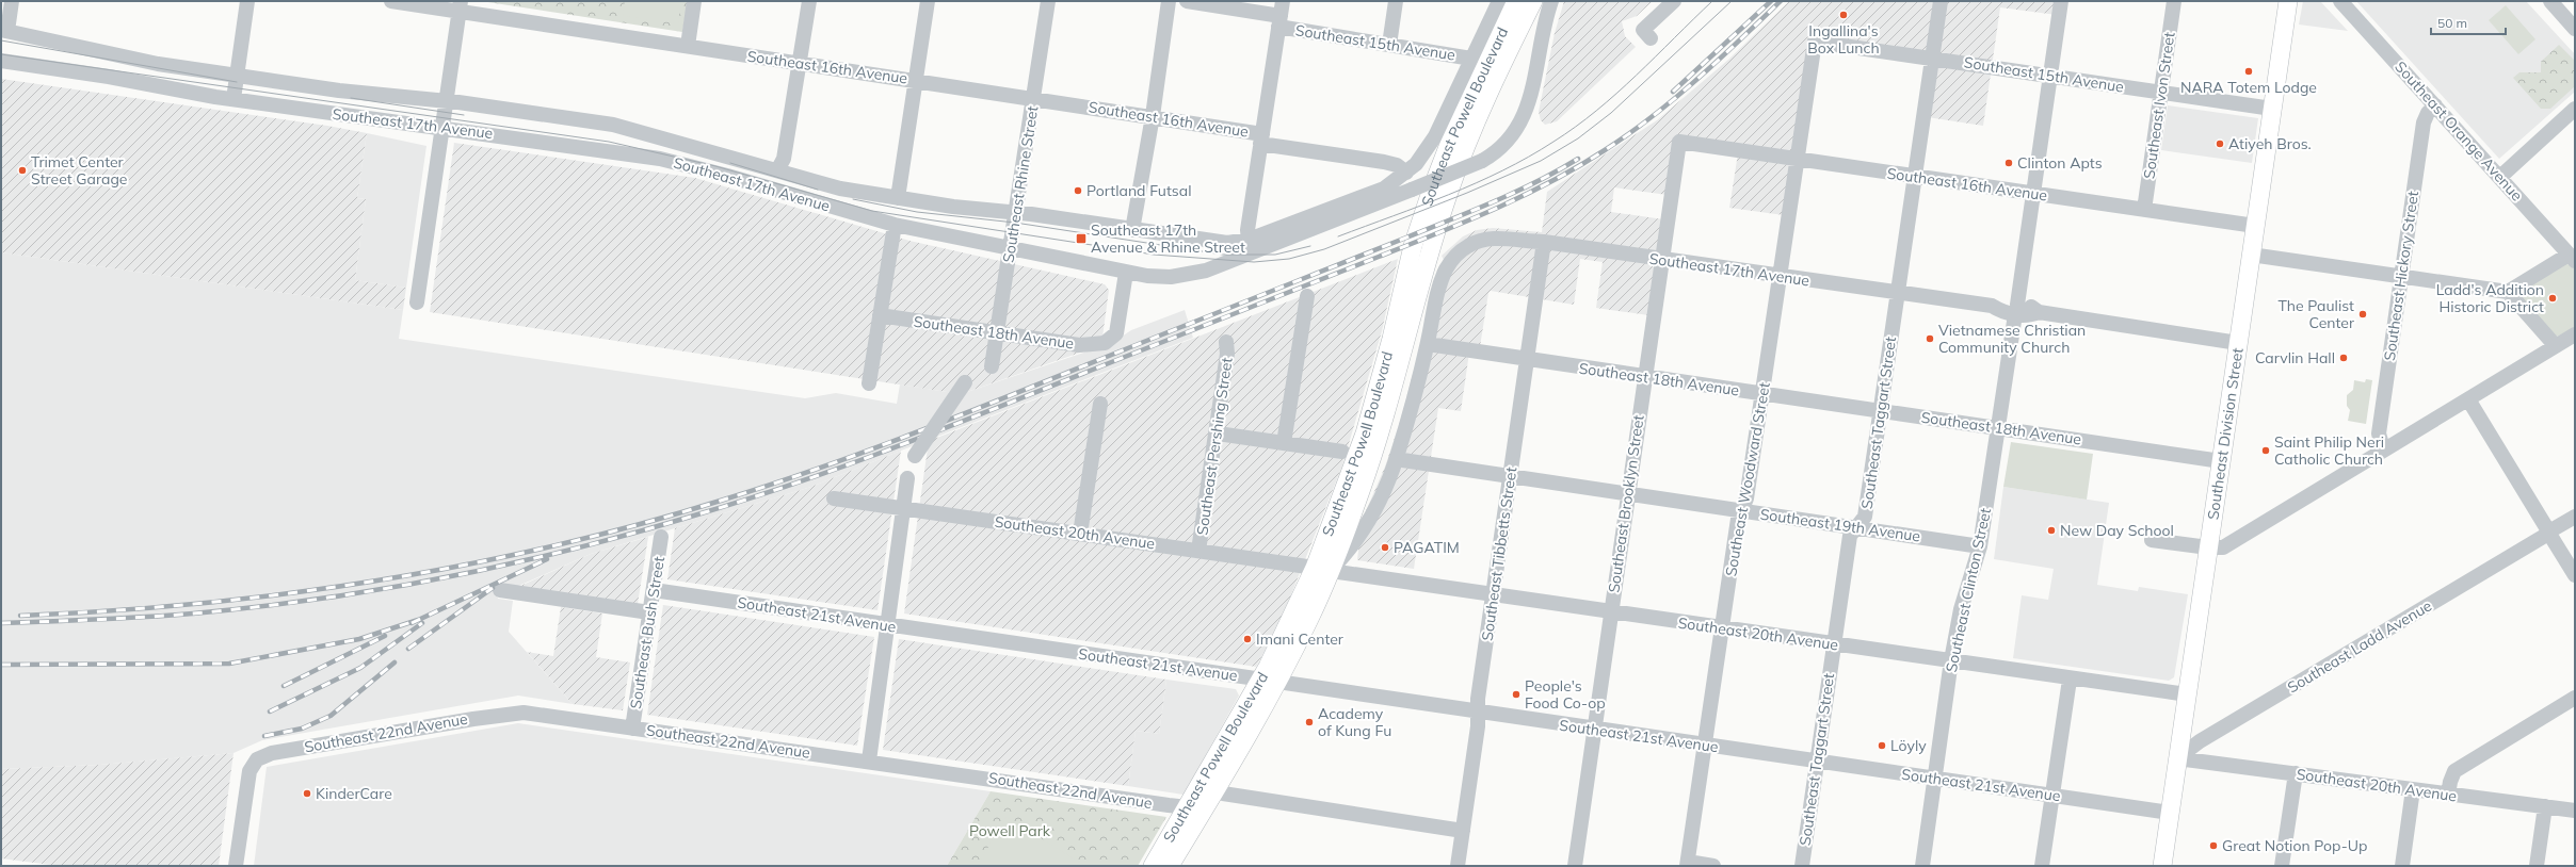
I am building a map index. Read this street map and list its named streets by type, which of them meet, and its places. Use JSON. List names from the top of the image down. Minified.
{"streets":{"main road":["Southeast Powell Boulevard","Southeast Division Street"],"street":["Southeast 15th Avenue","Southeast 16th Avenue","Southeast Ivon Street","Southeast 17th Avenue","Southeast Orange Avenue","Southeast Rhine Street","Southeast Hickory Street","Southeast 18th Avenue","Southeast Taggart Street","Southeast Pershing Street","Southeast Woodward Street","Southeast Brooklyn Street","Southeast 19th Avenue","Southeast 20th Avenue","Southeast Tibbetts Street","Southeast Clinton Street","Southeast 21st Avenue","Southeast Bush Street","Southeast Ladd Avenue","Southeast 22nd Avenue"]},"crossings":[["Southeast 15th Avenue","Southeast Ivon Street"],["Southeast 15th Avenue","Southeast 17th Avenue"],["Southeast 15th Avenue","Southeast Taggart Street"],["Southeast 15th Avenue","Southeast Division Street"],["Southeast 15th Avenue","Southeast Woodward Street"],["Southeast 15th Avenue","Southeast Clinton Street"],["Southeast 16th Avenue","Southeast Ivon Street"],["Southeast 16th Avenue","Southeast 17th Avenue"],["Southeast 16th Avenue","Southeast Rhine Street"],["Southeast 16th Avenue","Southeast Taggart Street"],["Southeast 16th Avenue","Southeast Division Street"],["Southeast 16th Avenue","Southeast Woodward Street"],["Southeast 16th Avenue","Southeast Brooklyn Street"],["Southeast 16th Avenue","Southeast Clinton Street"],["Southeast Powell Boulevard","Southeast 20th Avenue"],["Southeast Powell Boulevard","Southeast 21st Avenue"],["Southeast Powell Boulevard","Southeast 22nd Avenue"],["Southeast 17th Avenue","Southeast Rhine Street"],["Southeast 17th Avenue","Southeast 18th Avenue"],["Southeast 17th Avenue","Southeast Taggart Street"],["Southeast 17th Avenue","Southeast Division Street"],["Southeast 17th Avenue","Southeast Woodward Street"],["Southeast 17th Avenue","Southeast Brooklyn Street"],["Southeast 17th Avenue","Southeast Tibbetts Street"],["Southeast 17th Avenue","Southeast Clinton Street"],["Southeast Orange Avenue","Southeast Hickory Street"],["Southeast Rhine Street","Southeast 18th Avenue"],["Southeast 18th Avenue","Southeast Taggart Street"],["Southeast 18th Avenue","Southeast Division Street"],["Southeast 18th Avenue","Southeast Woodward Street"],["Southeast 18th Avenue","Southeast Brooklyn Street"],["Southeast 18th Avenue","Southeast Tibbetts Street"],["Southeast 18th Avenue","Southeast Clinton Street"],["Southeast Taggart Street","Southeast 19th Avenue"],["Southeast Taggart Street","Southeast 20th Avenue"],["Southeast Taggart Street","Southeast 21st Avenue"],["Southeast Division Street","Southeast 20th Avenue"],["Southeast Division Street","Southeast 21st Avenue"],["Southeast Division Street","Southeast Ladd Avenue"],["Southeast Pershing Street","Southeast 20th Avenue"],["Southeast Woodward Street","Southeast 19th Avenue"],["Southeast Woodward Street","Southeast 20th Avenue"],["Southeast Woodward Street","Southeast 21st Avenue"],["Southeast Brooklyn Street","Southeast 19th Avenue"],["Southeast Brooklyn Street","Southeast 20th Avenue"],["Southeast Brooklyn Street","Southeast 21st Avenue"],["Southeast 19th Avenue","Southeast Tibbetts Street"],["Southeast 19th Avenue","Southeast Clinton Street"],["Southeast 20th Avenue","Southeast Tibbetts Street"],["Southeast 20th Avenue","Southeast Clinton Street"],["Southeast 20th Avenue","Southeast Ladd Avenue"],["Southeast Tibbetts Street","Southeast 21st Avenue"],["Southeast Clinton Street","Southeast 21st Avenue"],["Southeast 21st Avenue","Southeast Bush Street"],["Southeast Bush Street","Southeast 22nd Avenue"]],"parks":["Powell Park"],"places":{"other":["Ingallina's Box Lunch","NARA Totem Lodge","Atiyeh Bros.","Clinton Apts","Trimet Center Street Garage","Portland Futsal","Ladd's Addition Historic District","The Paulist Center","Vietnamese Christian Community Church","Carvlin Hall","Saint Philip Neri Catholic Church","New Day School","PAGATIM","Imani Center","People's Food Co-op","Academy of Kung Fu","Löyly","KinderCare","Great Notion Pop-Up"],"transit":["Southeast 17th Avenue & Rhine Street"]},"scale_bar":"50 m"}
